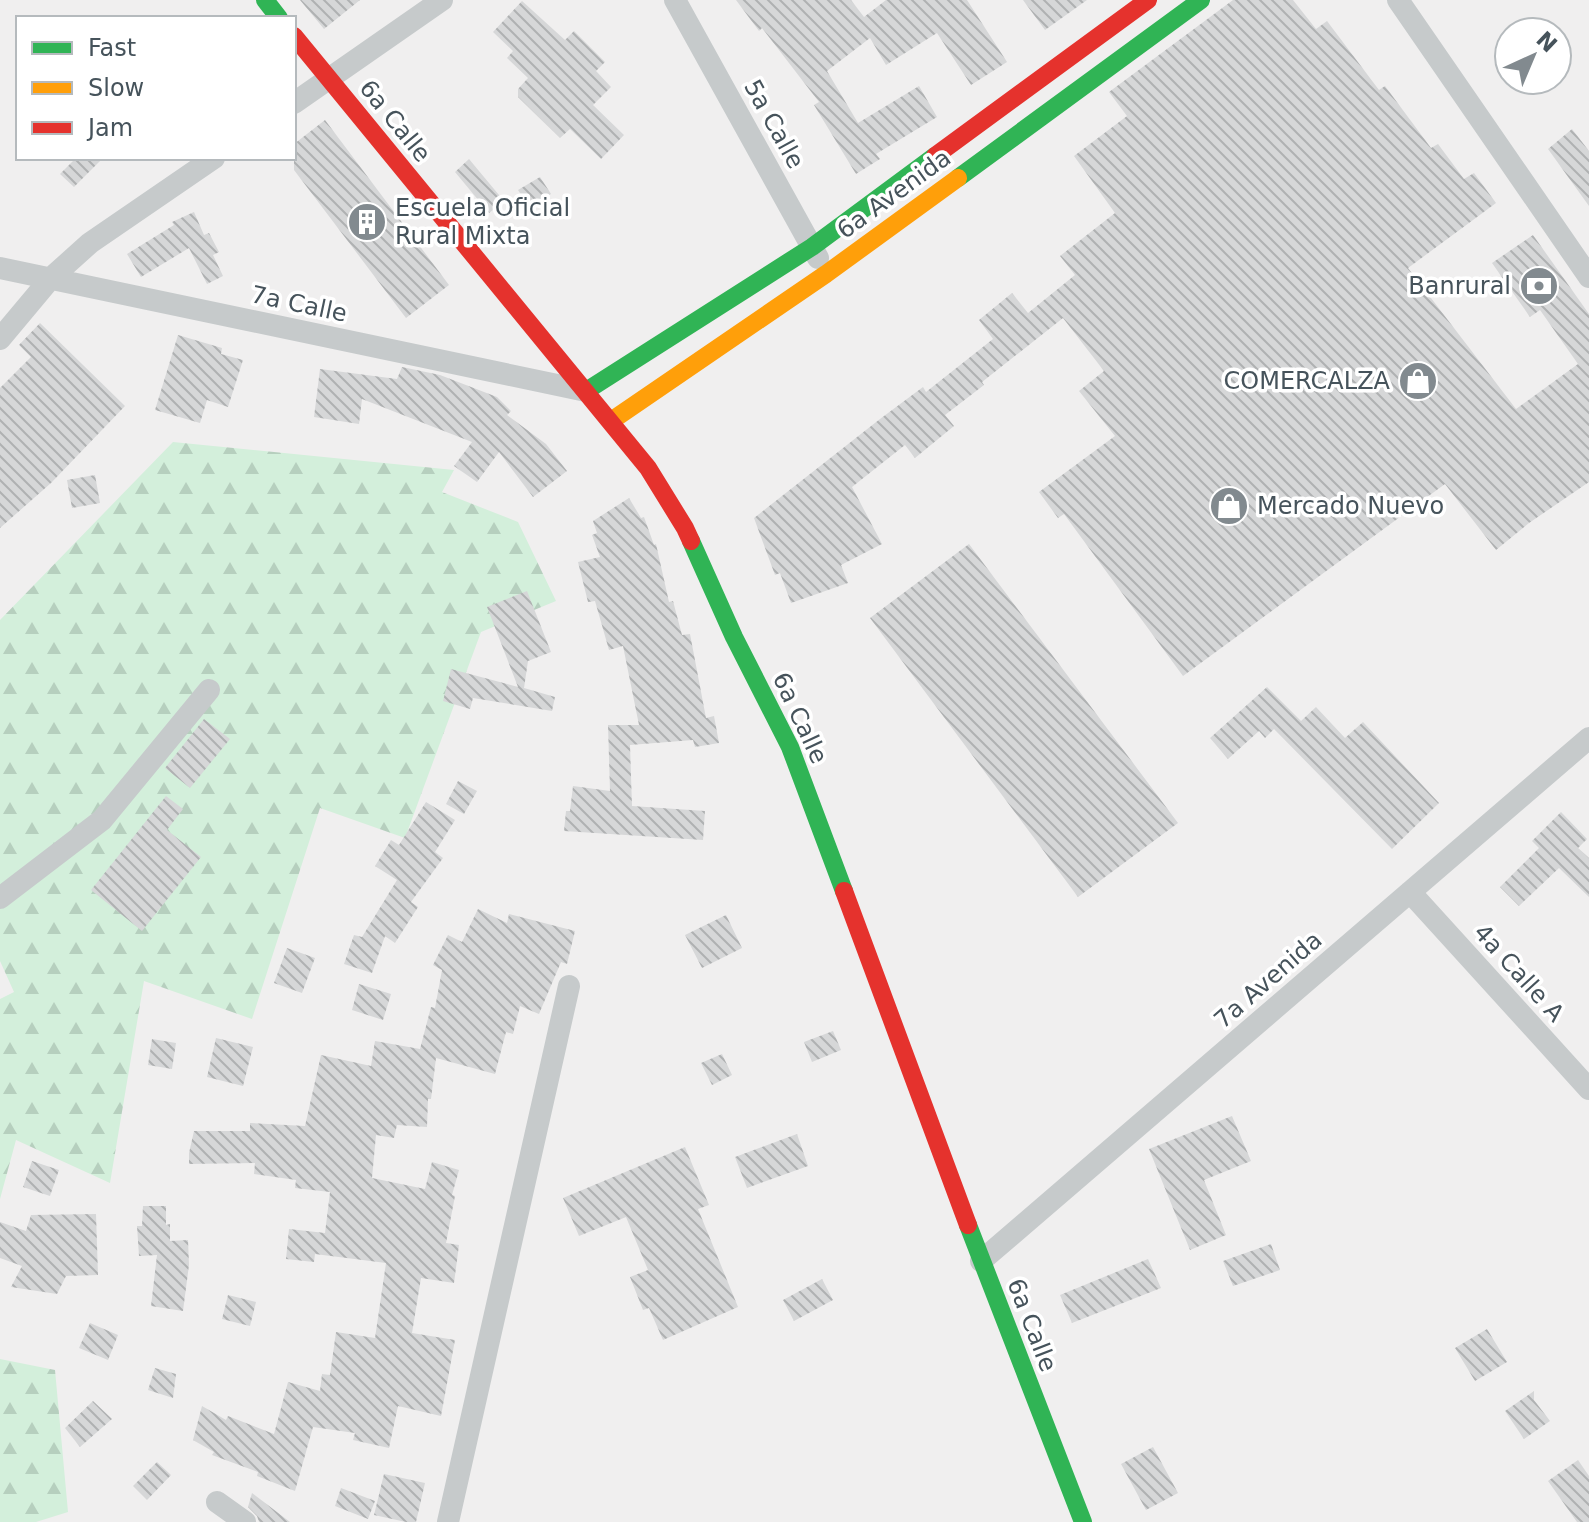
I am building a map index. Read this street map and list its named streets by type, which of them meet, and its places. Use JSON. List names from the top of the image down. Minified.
{"streets":{"main road":["6a Calle","6a Avenida"],"street":["5a Calle","7a Calle","4a Calle A","7a Avenida"]},"crossings":[["6a Calle","6a Avenida"],["6a Calle","7a Calle"],["6a Calle","7a Avenida"],["5a Calle","6a Avenida"],["6a Avenida","7a Calle"],["4a Calle A","7a Avenida"]],"places":{"building":["Escuela Oficial Rural Mixta"],"bank":["Banrural"],"shop":["COMERCALZA","Mercado Nuevo"]},"legend":["Fast","Slow","Jam"],"north":"top right"}
